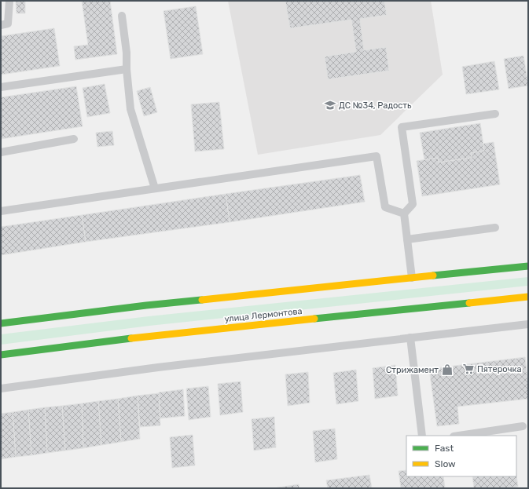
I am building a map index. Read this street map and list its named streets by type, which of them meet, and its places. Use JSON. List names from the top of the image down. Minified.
{"streets":{"main road":["улица Лермонтова"]},"places":{"school or university":["ДС №34, Радость"],"supermarket":["Пятерочка"],"shop":["Стрижамент"]},"legend":["Fast","Slow"]}
